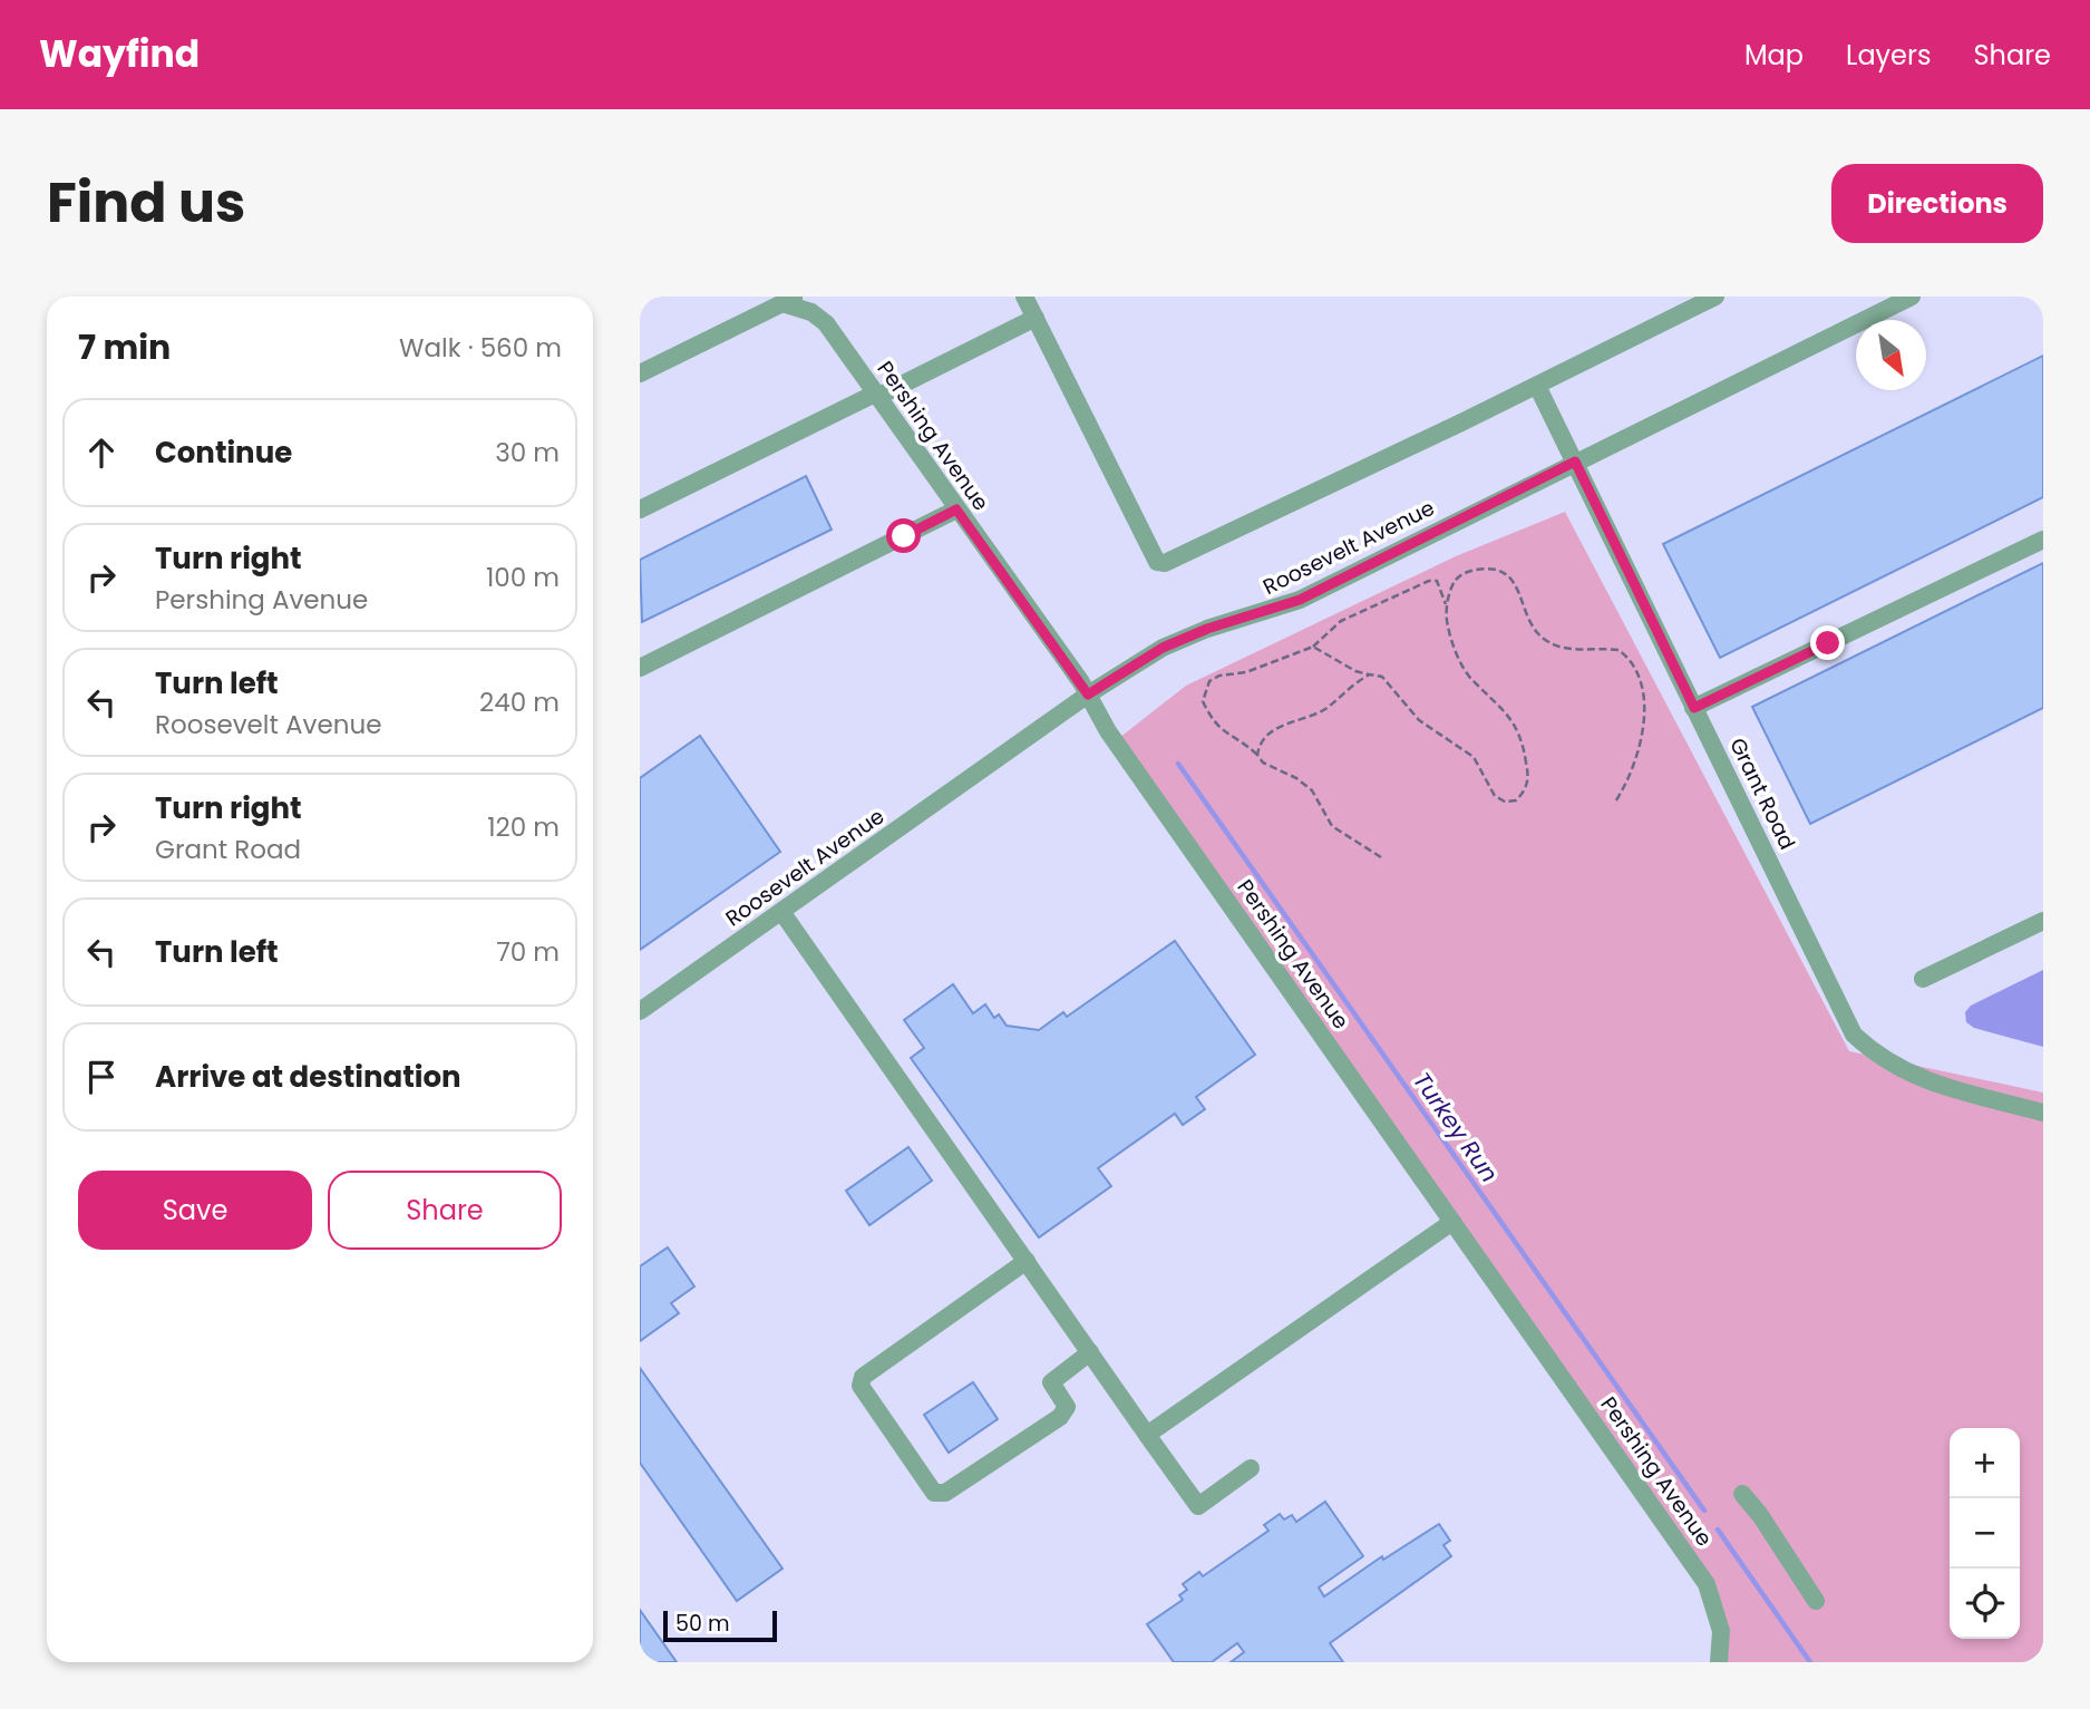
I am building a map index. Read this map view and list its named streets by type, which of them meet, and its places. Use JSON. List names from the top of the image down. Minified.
{"streets":{"street":["Pershing Avenue","Roosevelt Avenue","Grant Road"]},"crossings":[["Pershing Avenue","Roosevelt Avenue"],["Roosevelt Avenue","Grant Road"]],"water":["Turkey Run"],"scale_bar":"50 m","north":"bottom right","page":{"header":"Wayfind","nav":["Map","Layers","Share"],"title":"Find us","buttons":["Directions",["Save","Share"]],"heading":["7 min","Walk · 560 m"],"list":[["Continue","30 m"],["Turn right","Pershing Avenue","100 m"],["Turn left","Roosevelt Avenue","240 m"],["Turn right","Grant Road","120 m"],["Turn left","70 m"],"Arrive at destination"],"map_buttons":["+","−"],"scale":"50 m"}}
